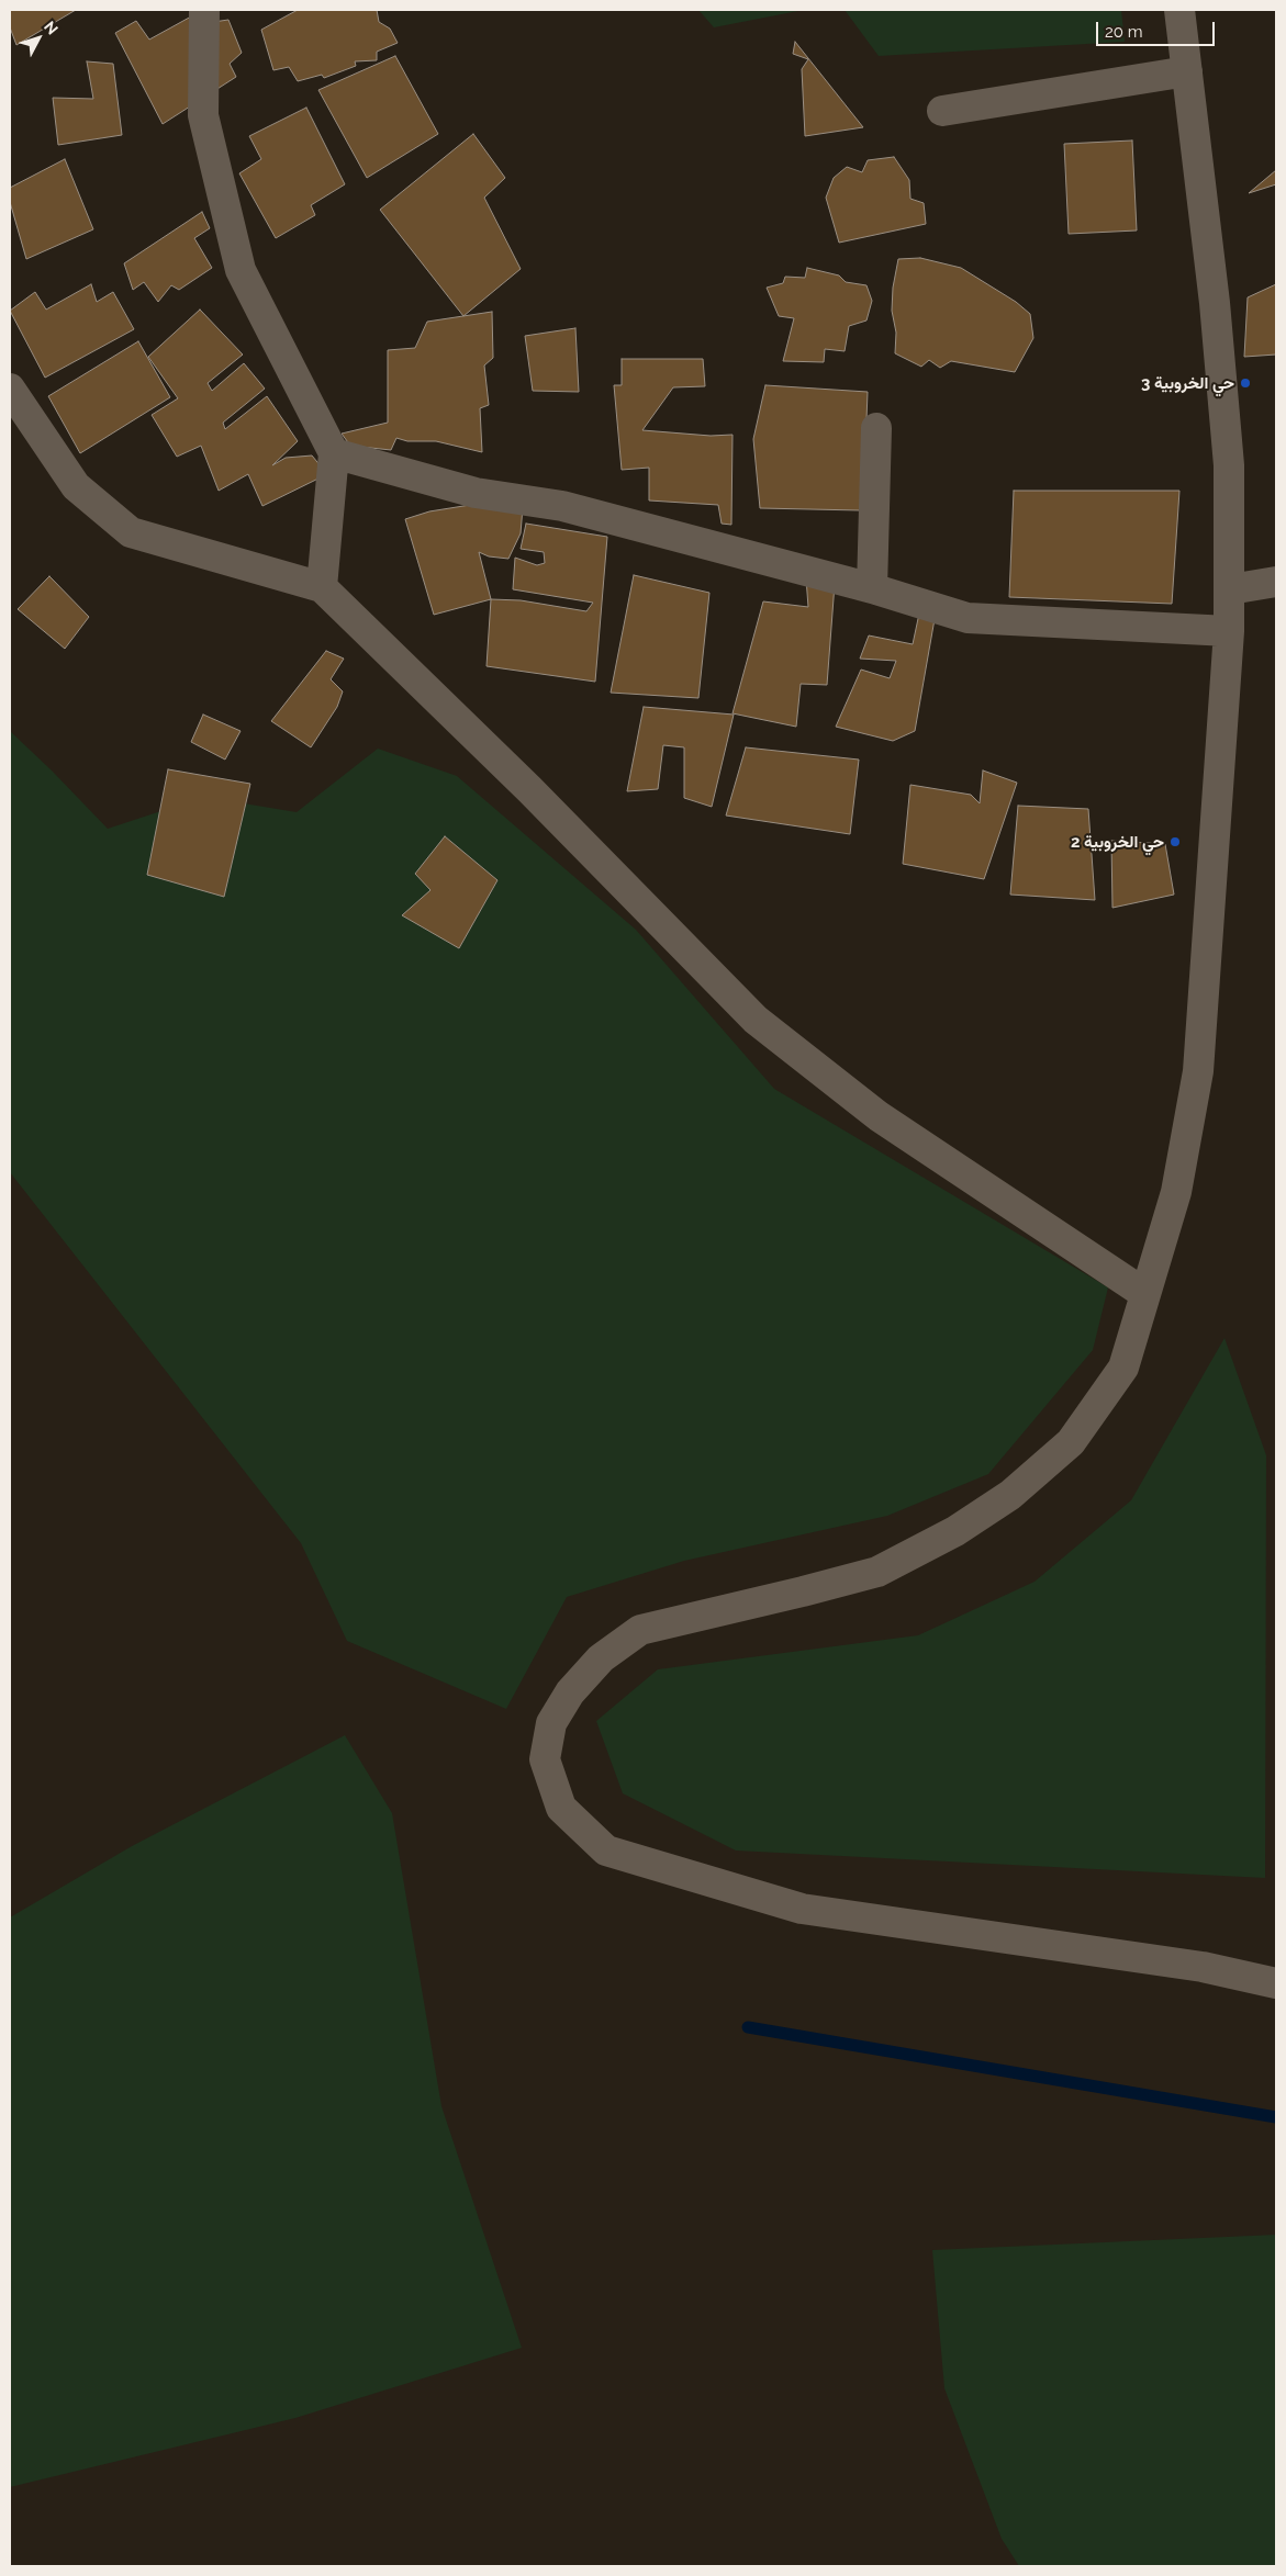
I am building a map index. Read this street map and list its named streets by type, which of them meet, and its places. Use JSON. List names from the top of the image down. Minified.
{"places":["حي الخروبية 3","حي الخروبية 2"],"scale_bar":"20 m","north":"top right"}
